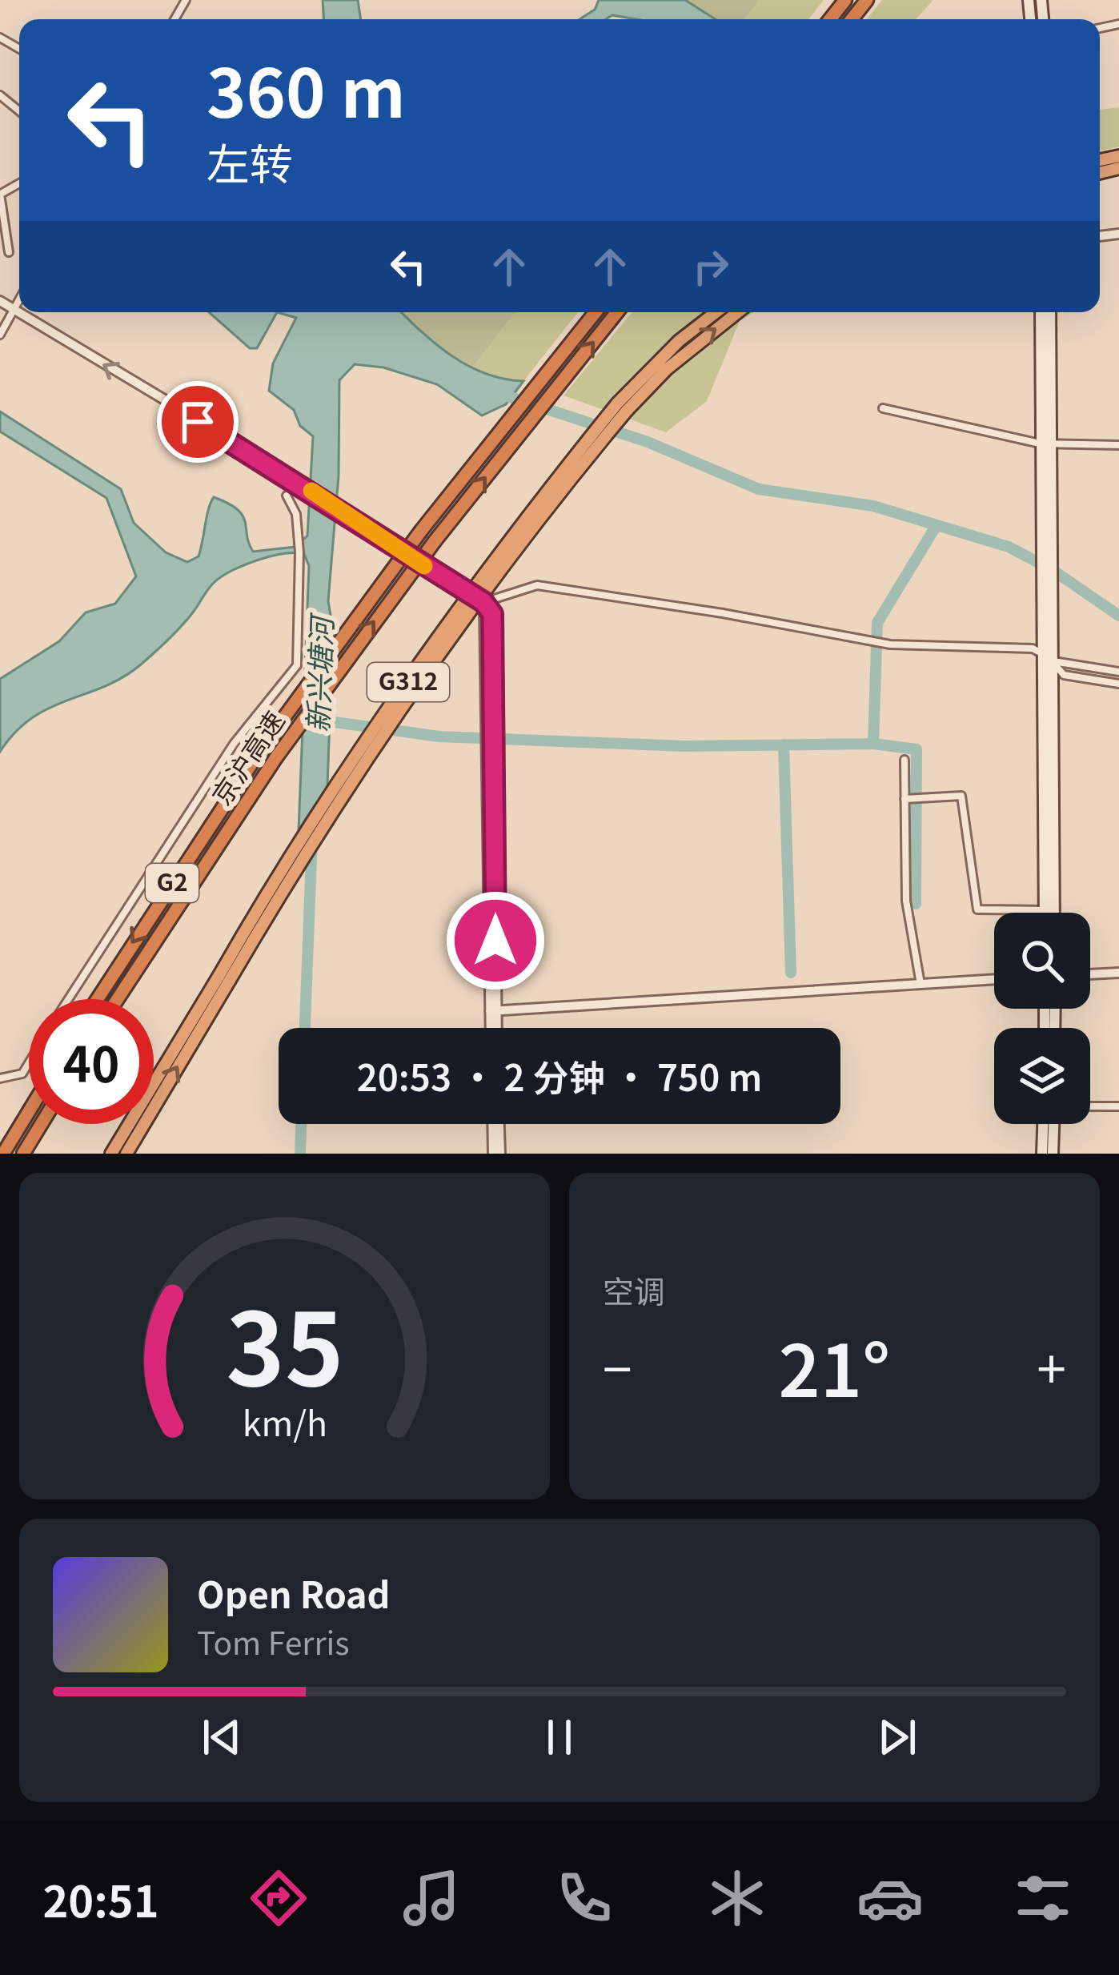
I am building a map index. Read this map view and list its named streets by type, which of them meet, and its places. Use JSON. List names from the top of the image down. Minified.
{"streets":{"highway":["G312","京沪高速","G2"]},"water":["新兴塘河"],"page":{"turn":["360 m","左转"],"limit":"40","trip":"20:53 · 2 分钟 · 750 m","tile":"空调","heat":["−","21°","+"],"song":["Open Road","Tom Ferris"],"tabs":"20:51","gauge":["35","km/h"]}}
